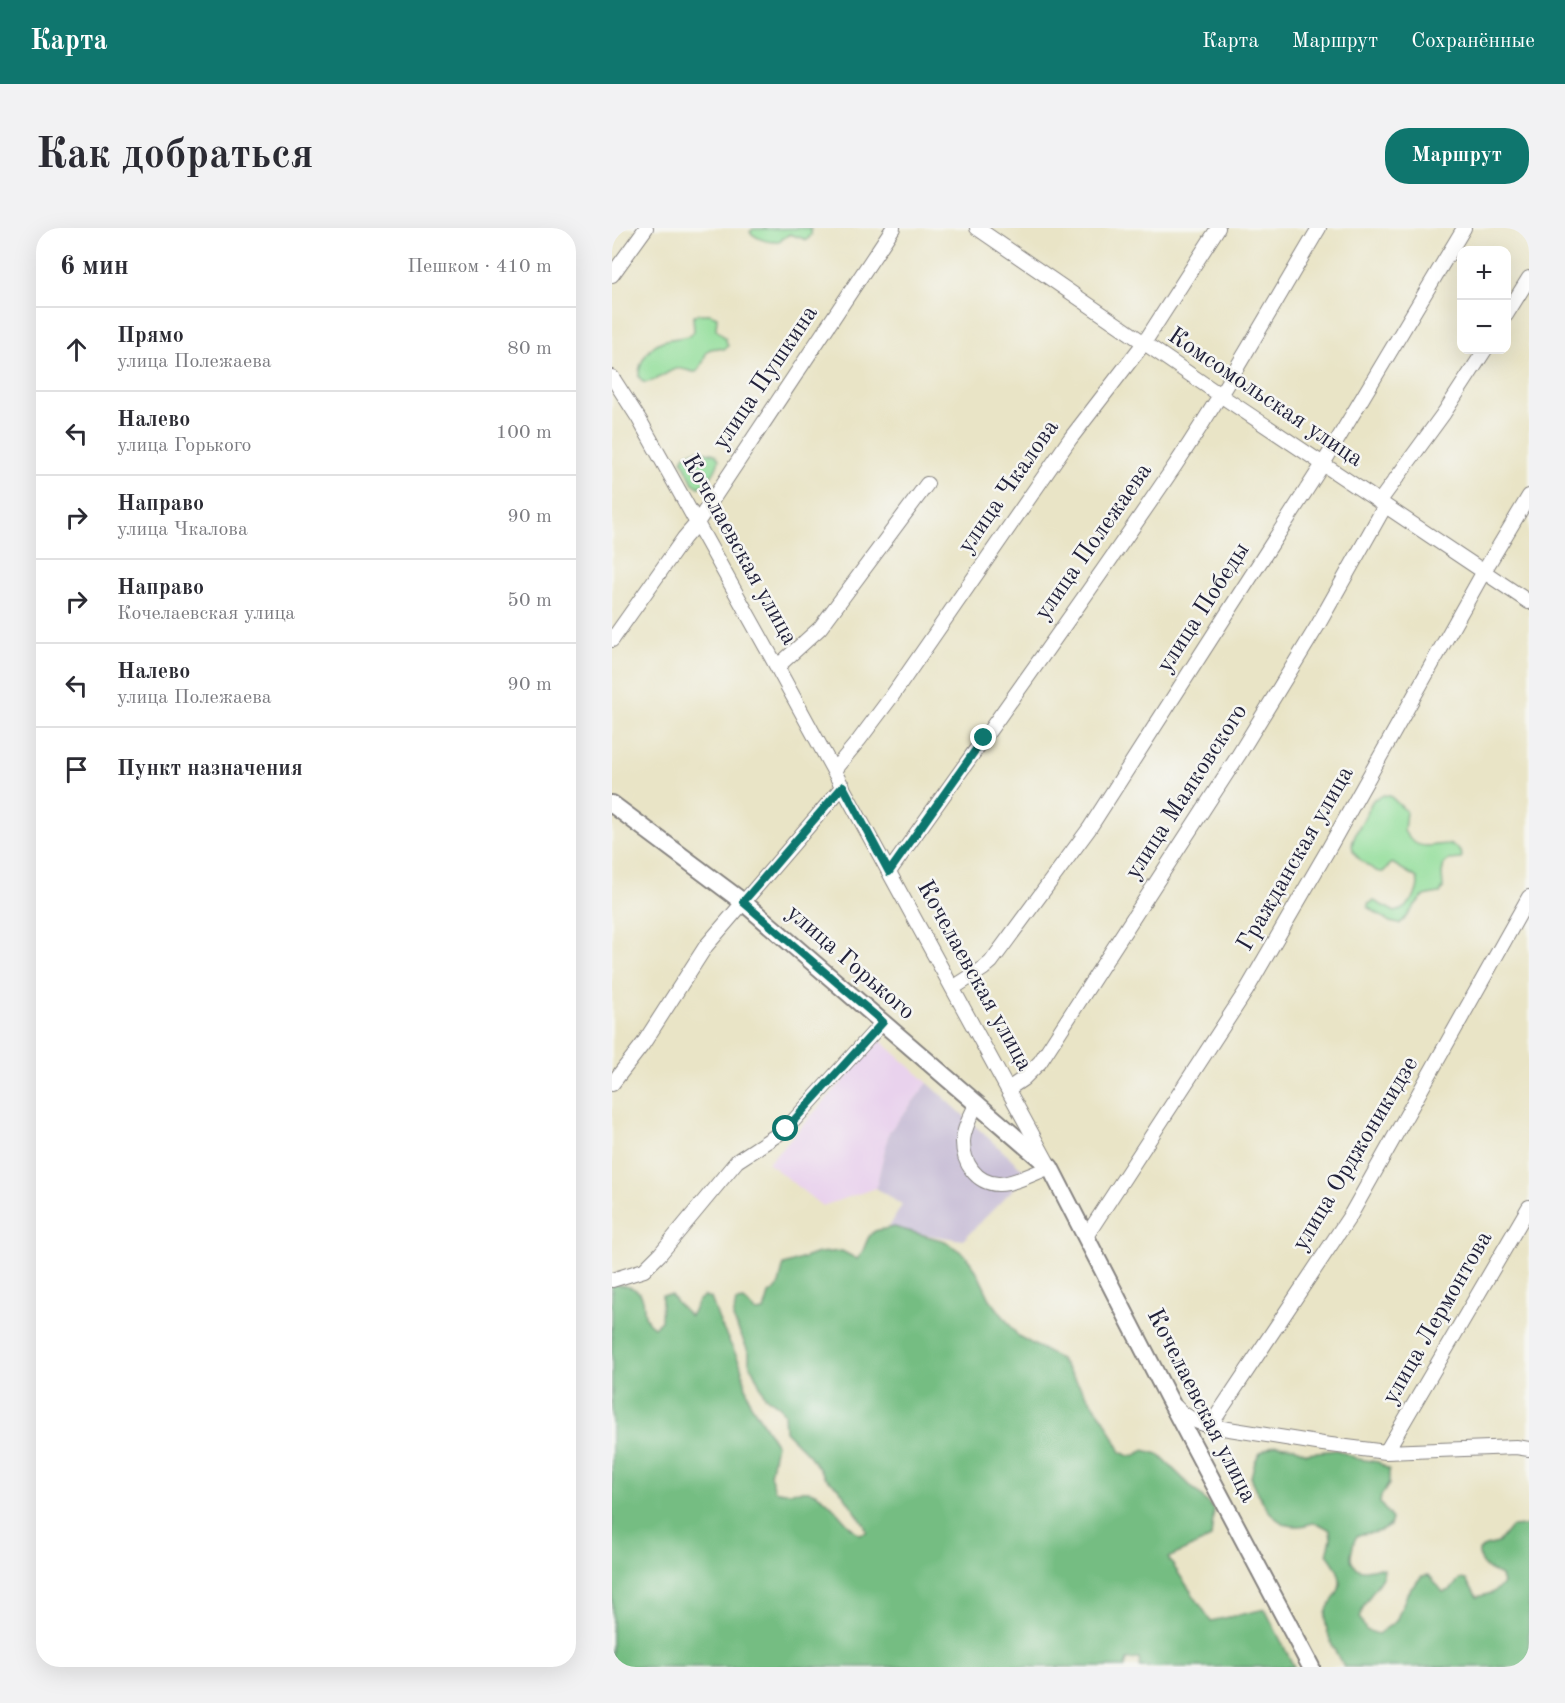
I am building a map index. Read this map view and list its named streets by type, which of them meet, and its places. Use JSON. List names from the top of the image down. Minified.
{"streets":{"main road":["Кочелаевская улица","улица Горького"],"street":["улица Пушкина","Комсомольская улица","улица Чкалова","улица Полежаева","улица Победы","улица Маяковского","Гражданская улица","улица Орджоникидзе","улица Лермонтова"]},"crossings":[["улица Пушкина","Кочелаевская улица"],["Комсомольская улица","улица Чкалова"],["Комсомольская улица","улица Полежаева"],["Комсомольская улица","улица Победы"],["Комсомольская улица","улица Маяковского"],["Комсомольская улица","Гражданская улица"],["улица Чкалова","Кочелаевская улица"],["улица Полежаева","Кочелаевская улица"],["Кочелаевская улица","улица Победы"],["Кочелаевская улица","улица Маяковского"],["Кочелаевская улица","Гражданская улица"],["Кочелаевская улица","улица Горького"]],"page":{"header":"Карта","nav":["Карта","Маршрут","Сохранённые"],"buttons":"Маршрут","title":"Как добраться","heading":["6 мин","Пешком · 410 m"],"map_buttons":["+","−"],"list":[["Прямо","улица Полежаева","80 m"],["Налево","улица Горького","100 m"],["Направо","улица Чкалова","90 m"],["Направо","Кочелаевская улица","50 m"],["Налево","улица Полежаева","90 m"],"Пункт назначения"]}}
